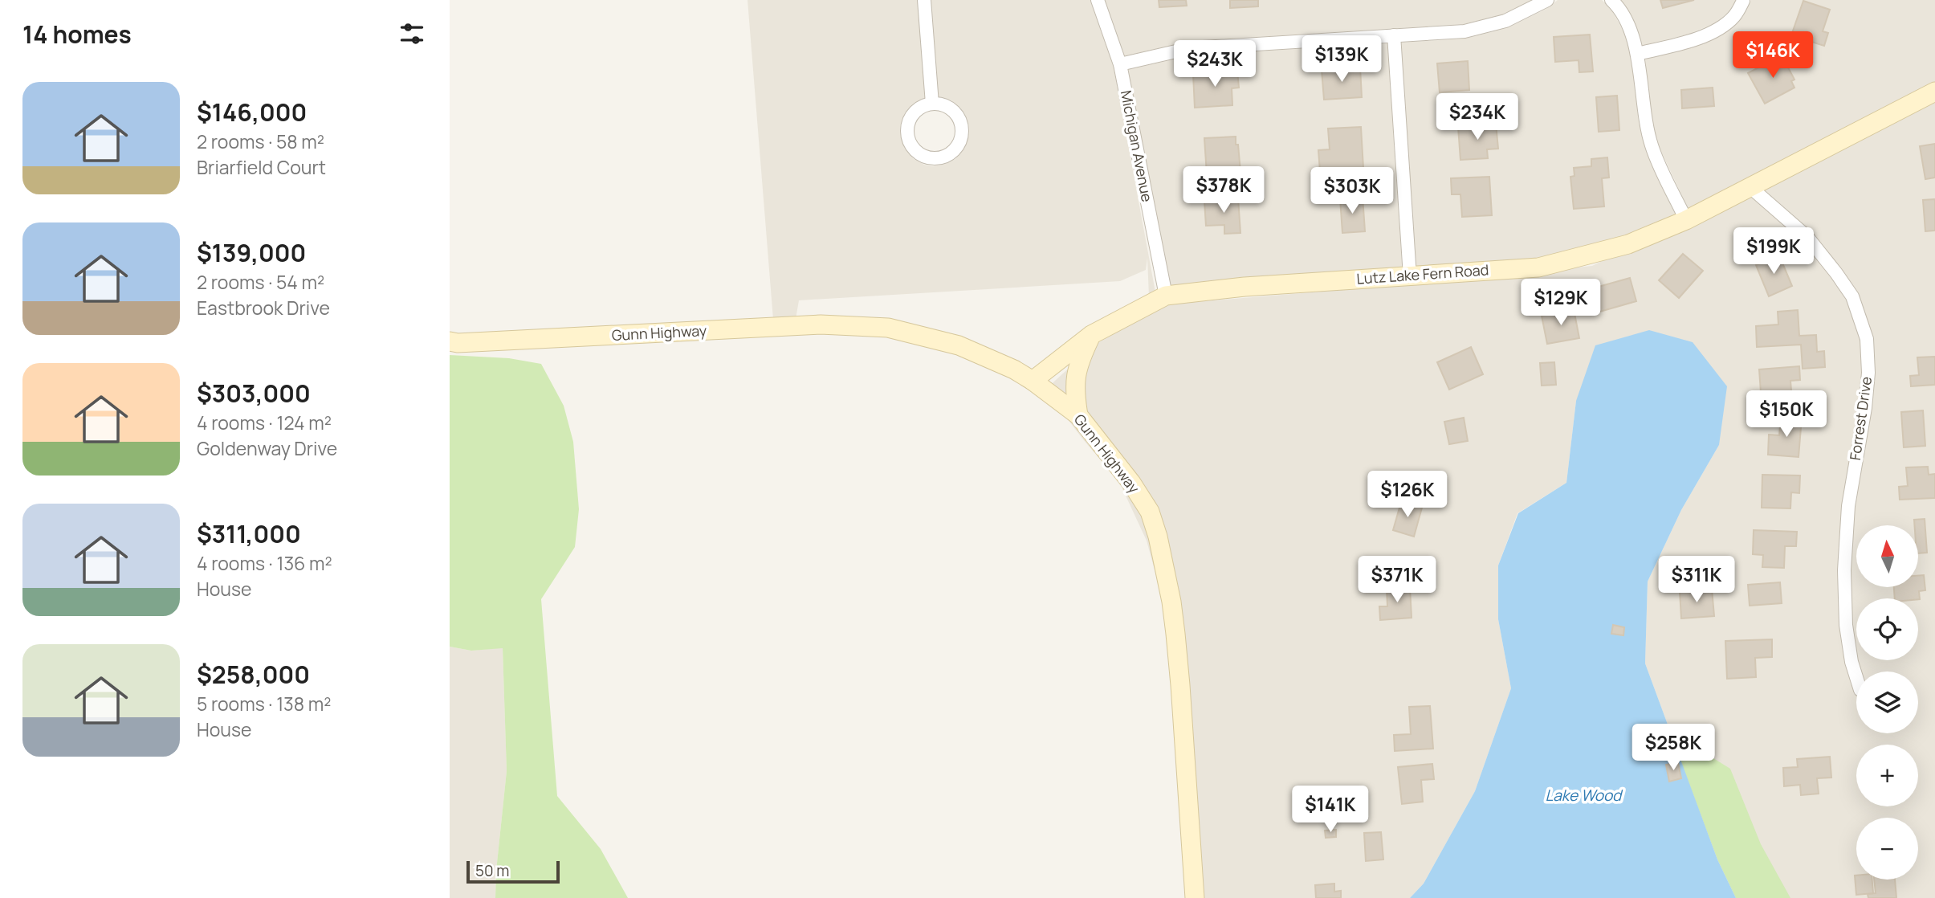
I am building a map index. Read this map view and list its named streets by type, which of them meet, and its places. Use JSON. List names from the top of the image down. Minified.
{"streets":{"main road":["Lutz Lake Fern Road","Gunn Highway"],"street":["Michigan Avenue","Forrest Drive"]},"crossings":[["Michigan Avenue","Lutz Lake Fern Road"],["Lutz Lake Fern Road","Gunn Highway"],["Lutz Lake Fern Road","Forrest Drive"]],"water":["Lake Wood"],"scale_bar":"50 m","north":"top","page":{"heading":"14 homes","price":["$146K","$139K","$243K","$234K","$378K","$303K","$199K","$129K","$150K","$126K","$371K","$311K","$258K","$141K"],"list":[{"name":"$146,000","note":"2 rooms · 58 m² · Briarfield Court"},{"name":"$139,000","note":"2 rooms · 54 m² · Eastbrook Drive"},{"name":"$303,000","note":"4 rooms · 124 m² · Goldenway Drive"},{"name":"$311,000","note":"4 rooms · 136 m² · House"},{"name":"$258,000","note":"5 rooms · 138 m² · House"}],"map_buttons":["+","−"],"scale":"50 m"}}
